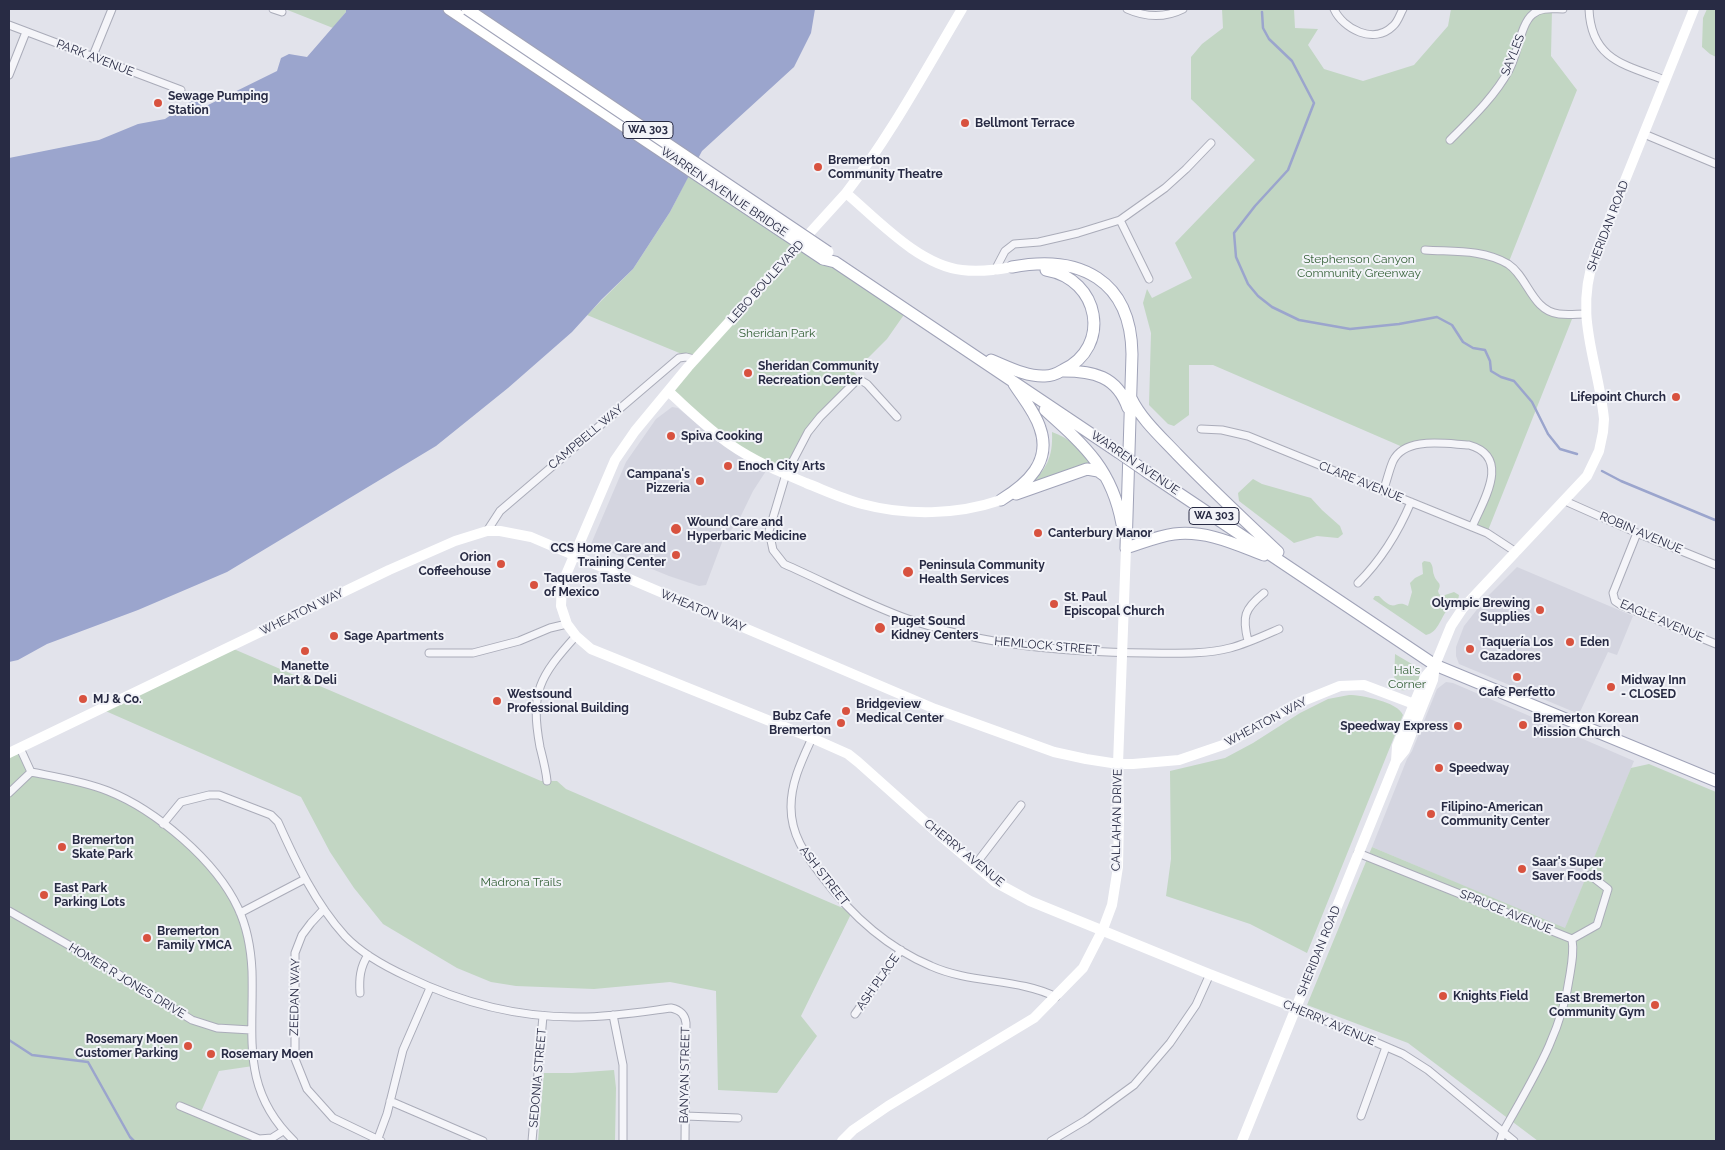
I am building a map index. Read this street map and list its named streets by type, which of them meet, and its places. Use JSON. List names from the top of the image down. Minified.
{"streets":{"main road":["WA 303","WARREN AVENUE BRIDGE","SHERIDAN ROAD","LEBO BOULEVARD","WARREN AVENUE","WHEATON WAY","CALLAHAN DRIVE","CHERRY AVENUE"],"street":["SAYLES","PARK AVENUE","CAMPBELL WAY","CLARE AVENUE","ROBIN AVENUE","EAGLE AVENUE","HEMLOCK STREET","ASH STREET","SPRUCE AVENUE","HOMER R JONES DRIVE","ASH PLACE","ZEEDAN WAY","BANYAN STREET","SEDONIA STREET"]},"crossings":[["WA 303","SHERIDAN ROAD"],["WA 303","WARREN AVENUE"],["WARREN AVENUE BRIDGE","WARREN AVENUE"],["SHERIDAN ROAD","WARREN AVENUE"],["SHERIDAN ROAD","CLARE AVENUE"],["SHERIDAN ROAD","ROBIN AVENUE"],["SHERIDAN ROAD","WHEATON WAY"],["SHERIDAN ROAD","CHERRY AVENUE"],["SHERIDAN ROAD","SPRUCE AVENUE"],["LEBO BOULEVARD","CAMPBELL WAY"],["LEBO BOULEVARD","WHEATON WAY"],["LEBO BOULEVARD","CHERRY AVENUE"],["CAMPBELL WAY","WHEATON WAY"],["ROBIN AVENUE","EAGLE AVENUE"],["WHEATON WAY","CALLAHAN DRIVE"],["WHEATON WAY","CHERRY AVENUE"],["HEMLOCK STREET","CALLAHAN DRIVE"],["CALLAHAN DRIVE","CHERRY AVENUE"],["CALLAHAN DRIVE","ASH STREET"],["CHERRY AVENUE","ASH STREET"],["ASH STREET","ASH PLACE"]],"parks":["Stephenson Canyon Community Greenway","Sheridan Park","Hal's Corner","Madrona Trails"],"places":["Sewage Pumping Station","Bellmont Terrace","Bremerton Community Theatre","Sheridan Community Recreation Center","Lifepoint Church","Spiva Cooking","Enoch City Arts","Campana's Pizzeria","Wound Care and Hyperbaric Medicine","Canterbury Manor","CCS Home Care and Training Center","Orion Coffeehouse","Peninsula Community Health Services","Taqueros Taste of Mexico","St. Paul Episcopal Church","Olympic Brewing Supplies","Puget Sound Kidney Centers","Sage Apartments","Eden","Taquería Los Cazadores","Manette Mart & Deli","Cafe Perfetto","Midway Inn - CLOSED","MJ & Co.","Westsound Professional Building","Bridgeview Medical Center","Bubz Cafe Bremerton","Bremerton Korean Mission Church","Speedway Express","Speedway","Filipino-American Community Center","Bremerton Skate Park","Saar's Super Saver Foods","East Park Parking Lots","Bremerton Family YMCA","Knights Field","East Bremerton Community Gym","Rosemary Moen Customer Parking","Rosemary Moen"]}
